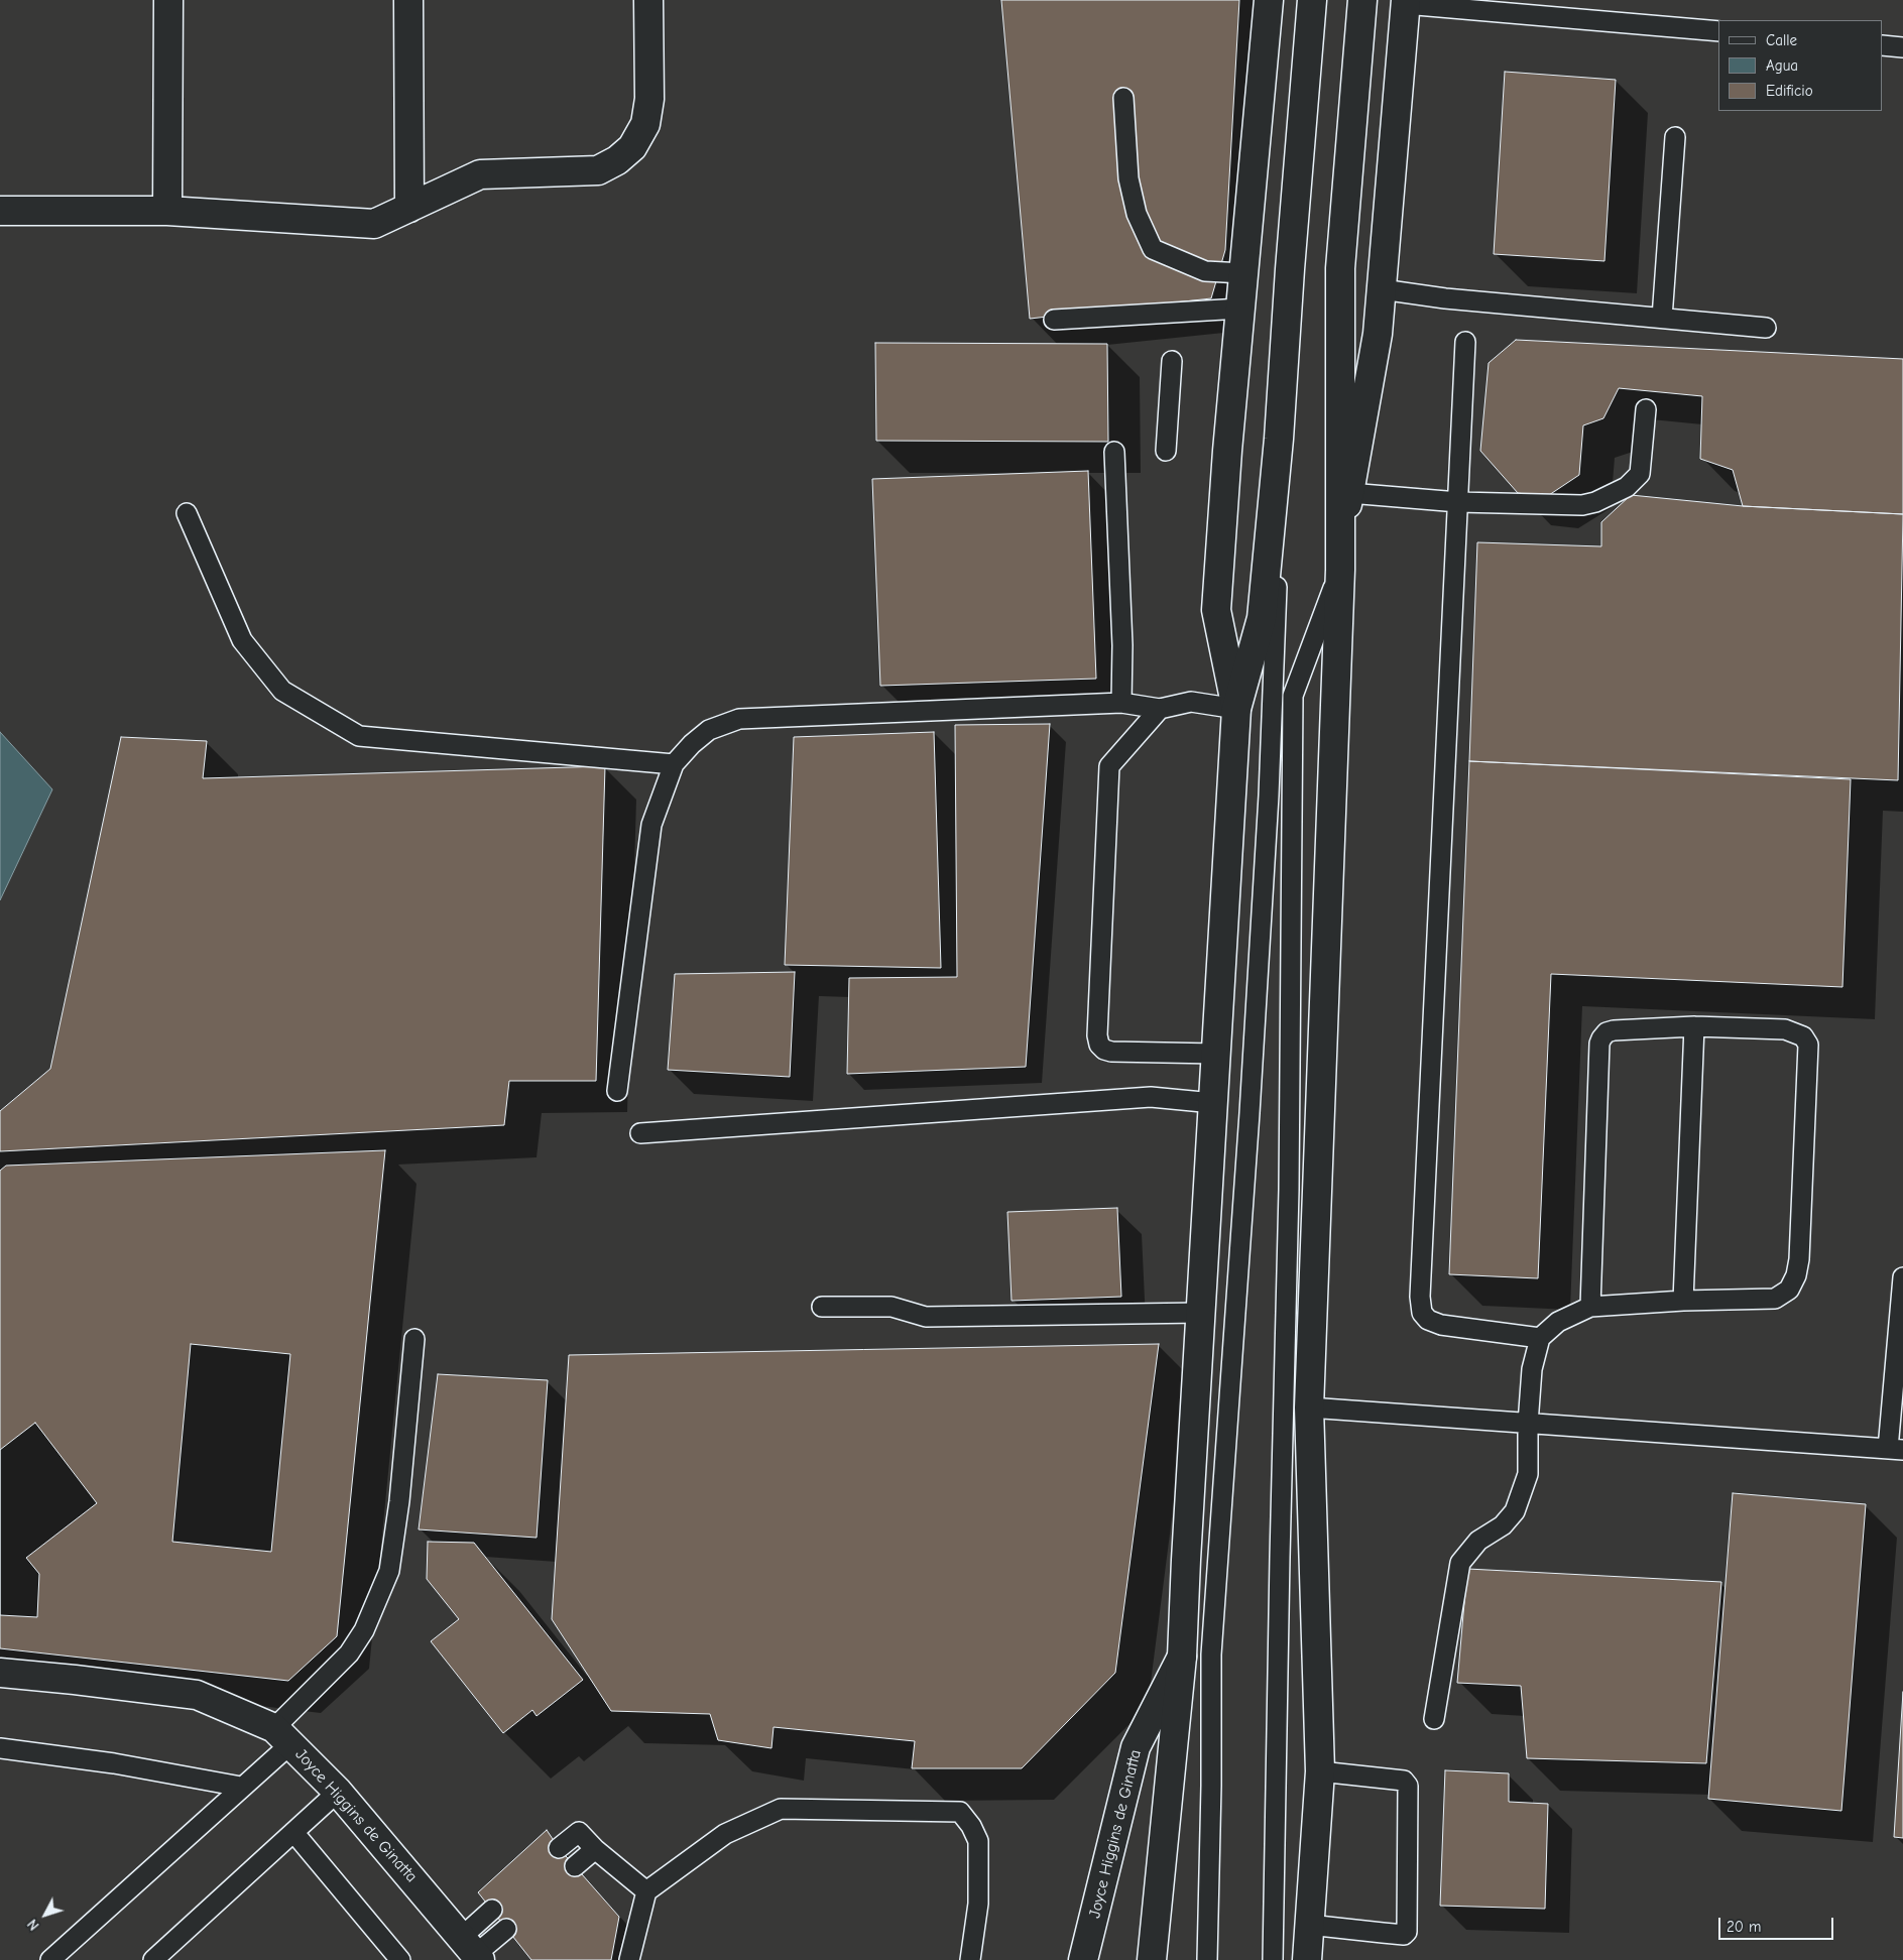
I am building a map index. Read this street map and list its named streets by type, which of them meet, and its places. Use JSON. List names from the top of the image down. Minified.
{"streets":{"main road":["Joyce Higgins de Ginatta"]},"legend":["Calle","Agua","Edificio"],"scale_bar":"20 m","north":"bottom left"}
